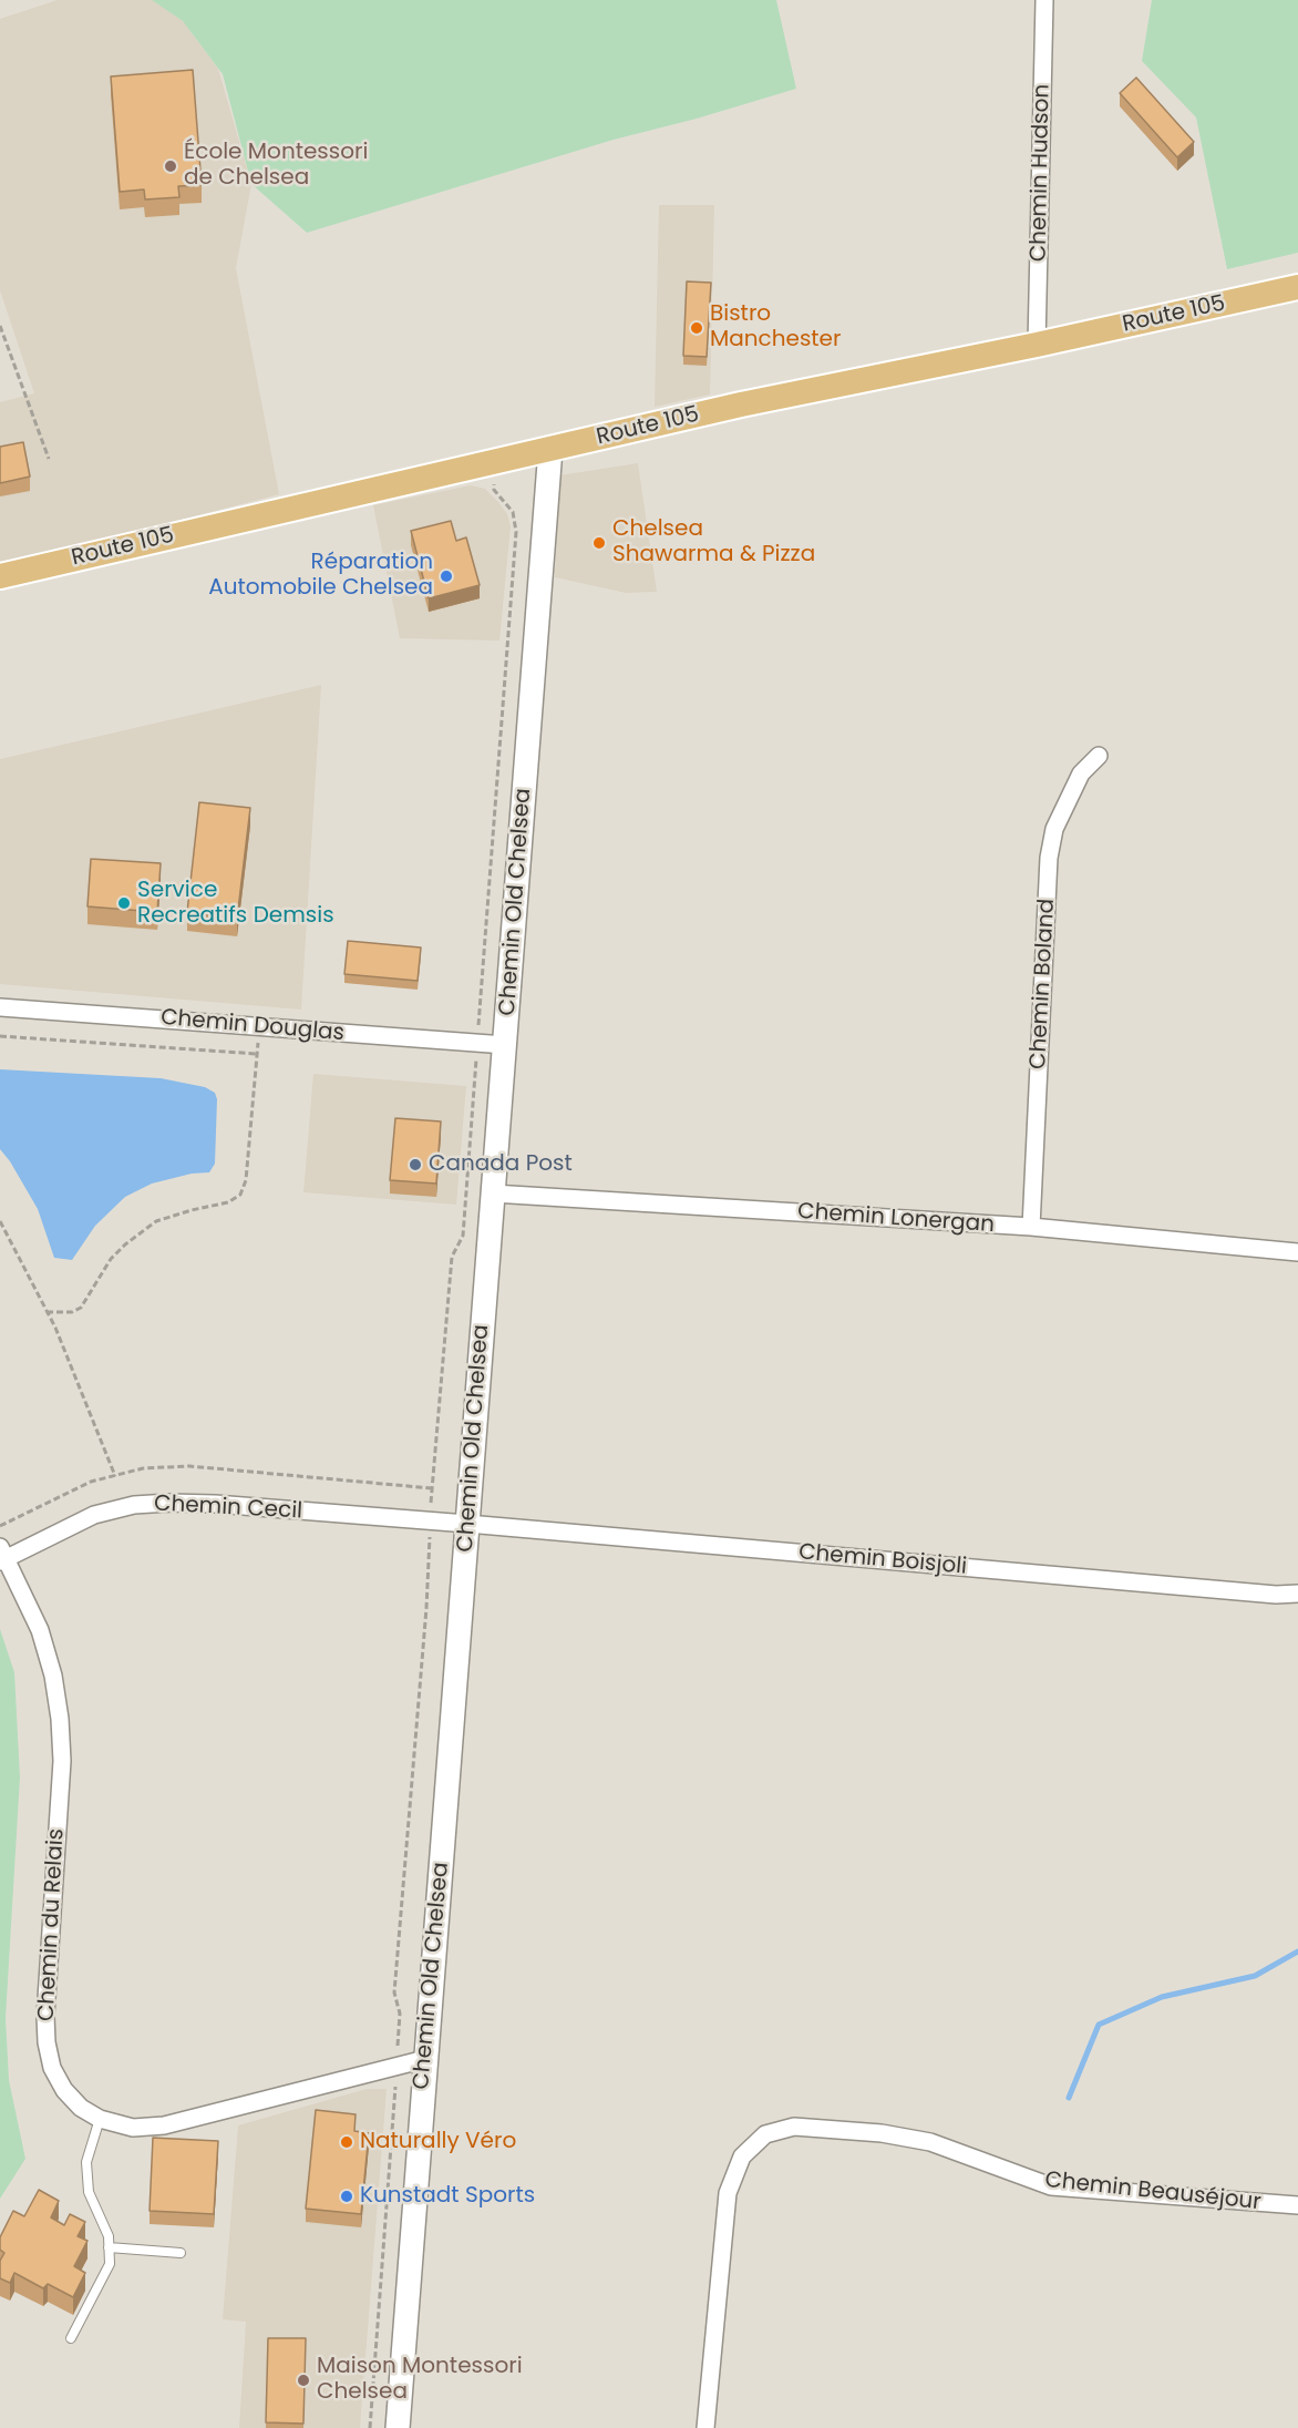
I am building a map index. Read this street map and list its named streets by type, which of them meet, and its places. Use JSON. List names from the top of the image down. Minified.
{"streets":{"main road":["Route 105"],"street":["Chemin Hudson","Chemin Old Chelsea","Chemin Boland","Chemin Douglas","Chemin Lonergan","Chemin Cecil","Chemin Boisjoli","Chemin du Relais","Chemin Beauséjour"]},"crossings":[["Chemin Hudson","Route 105"],["Route 105","Chemin Old Chelsea"],["Chemin Old Chelsea","Chemin Douglas"],["Chemin Old Chelsea","Chemin Lonergan"],["Chemin Old Chelsea","Chemin Cecil"],["Chemin Old Chelsea","Chemin Boisjoli"],["Chemin Old Chelsea","Chemin du Relais"],["Chemin Boland","Chemin Lonergan"],["Chemin Cecil","Chemin Boisjoli"],["Chemin Cecil","Chemin du Relais"]],"places":["École Montessori de Chelsea","Bistro Manchester","Chelsea Shawarma & Pizza","Réparation Automobile Chelsea","Service Recreatifs Demsis","Canada Post","Naturally Véro","Kunstadt Sports","Maison Montessori Chelsea"]}
